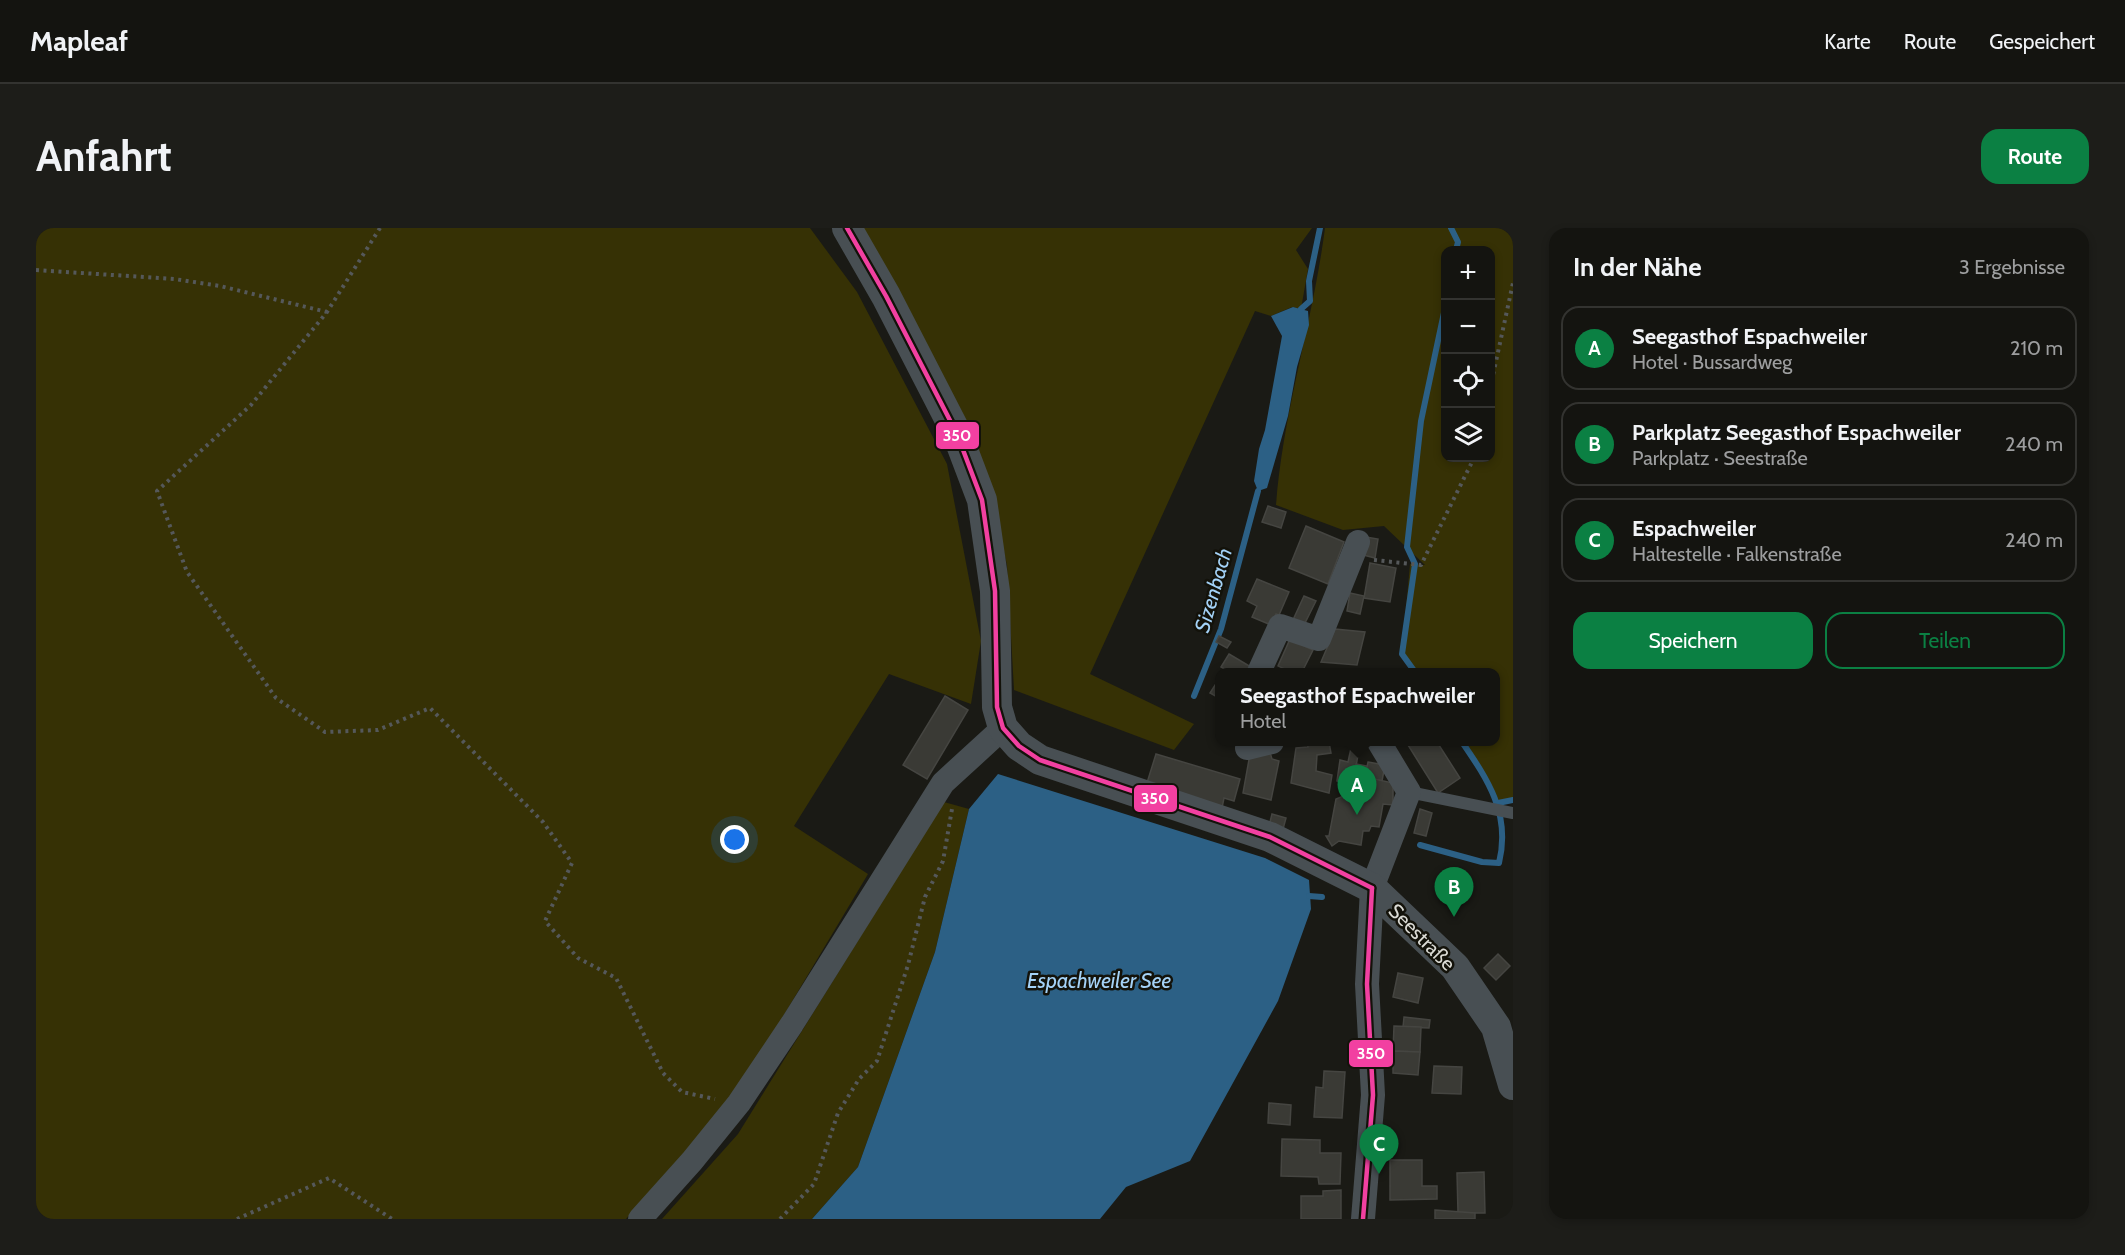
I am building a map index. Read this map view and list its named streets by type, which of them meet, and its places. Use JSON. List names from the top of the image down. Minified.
{"streets":{"street":["Seestraße"]},"water":["Sizenbach","Espachweiler See"],"lines":["transit line 350"],"page":{"header":"Mapleaf","nav":["Karte","Route","Gespeichert"],"buttons":["Route",["Speichern","Teilen"]],"title":"Anfahrt","heading":["In der Nähe","3 Ergebnisse"],"map_buttons":["+","−"],"list":[{"mark":"A","name":"Seegasthof Espachweiler","note":"Hotel · Bussardweg","value":"210 m"},{"mark":"B","name":"Parkplatz Seegasthof Espachweiler","note":"Parkplatz · Seestraße","value":"240 m"},{"mark":"C","name":"Espachweiler","note":"Haltestelle · Falkenstraße","value":"240 m"}],"popup":["Seegasthof Espachweiler","Hotel"],"pins":["A","B","C"]}}
